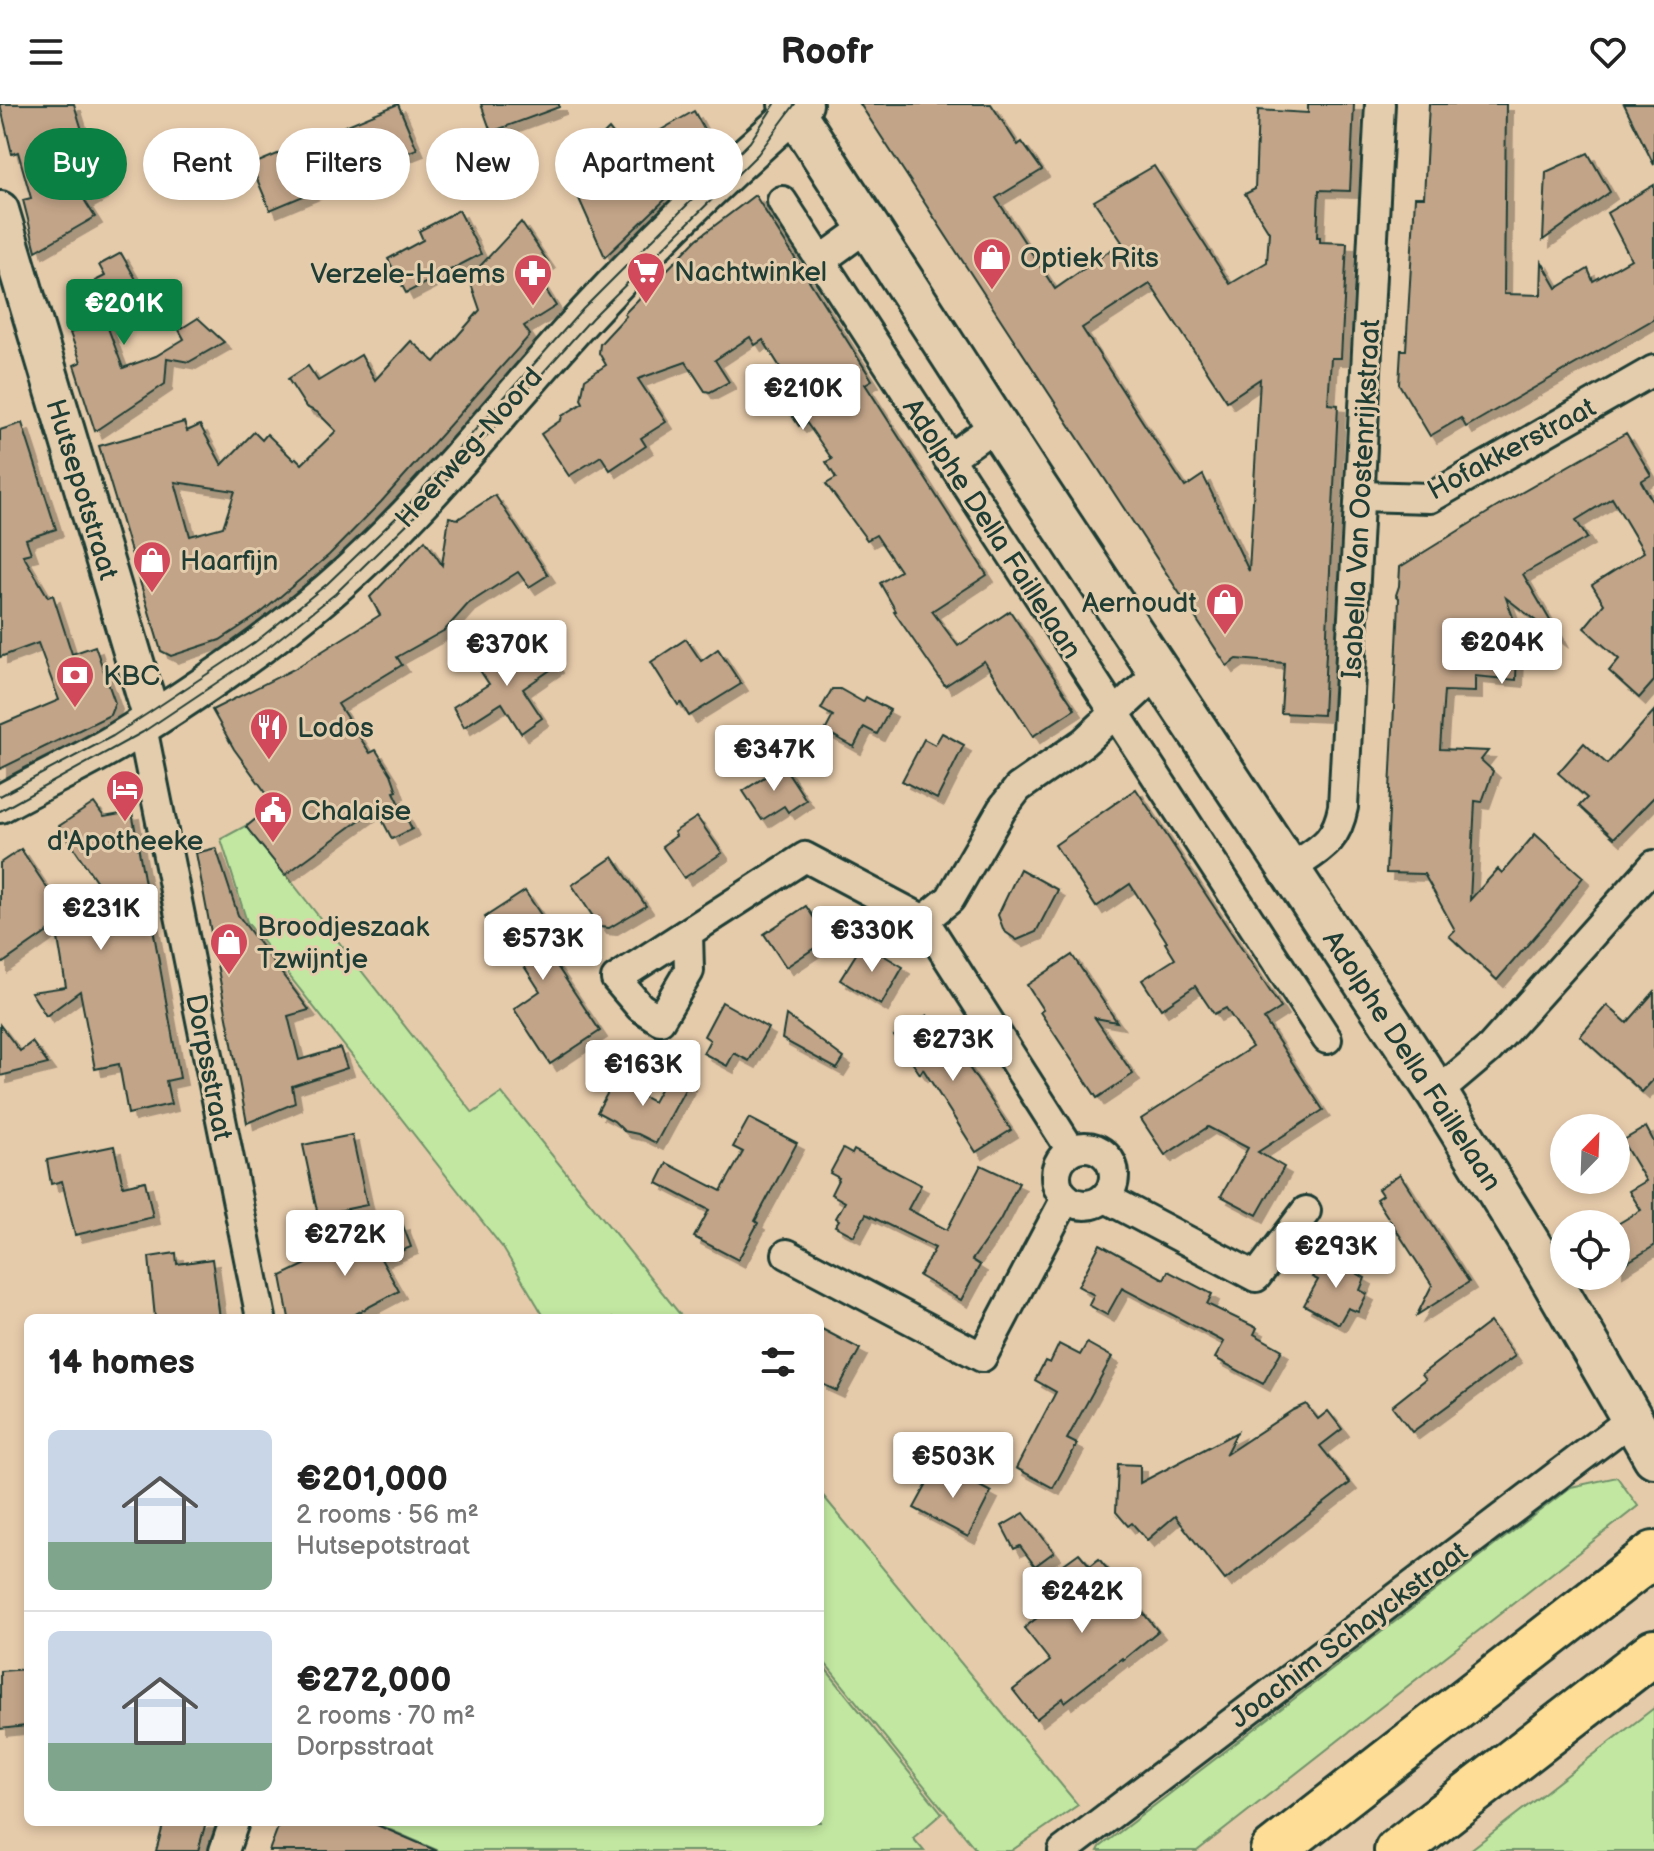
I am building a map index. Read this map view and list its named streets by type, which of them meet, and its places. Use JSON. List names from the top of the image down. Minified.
{"streets":{"main road":["Adolphe Della Faillelaan"],"street":["Heerweg-Noord","Hofakkerstraat","Hutsepotstraat","Isabella Van Oostenrijkstraat","Dorpsstraat","Joachim Schayckstraat"]},"crossings":[["Heerweg-Noord","Hutsepotstraat"],["Heerweg-Noord","Adolphe Della Faillelaan"],["Heerweg-Noord","Dorpsstraat"],["Hofakkerstraat","Isabella Van Oostenrijkstraat"],["Hutsepotstraat","Dorpsstraat"],["Isabella Van Oostenrijkstraat","Adolphe Della Faillelaan"],["Adolphe Della Faillelaan","Joachim Schayckstraat"]],"places":{"shop":["Optiek Rits","Haarfijn","Aernoudt","Broodjeszaak Tzwijntje"],"supermarket":["Nachtwinkel"],"pharmacy":["Verzele-Haems"],"bank":["KBC"],"restaurant":["Lodos"],"hotel":["d'Apotheeke"],"public building":["Chalaise"]},"north":"top right","page":{"header":"Roofr","chip":["Buy","Rent","Filters","New","Apartment"],"price":["€201K","€210K","€204K","€370K","€347K","€231K","€330K","€573K","€273K","€163K","€272K","€293K","€503K","€242K"],"heading":"14 homes","list":[{"name":"€201,000","note":"2 rooms · 56 m² · Hutsepotstraat"},{"name":"€272,000","note":"2 rooms · 70 m² · Dorpsstraat"}]}}
